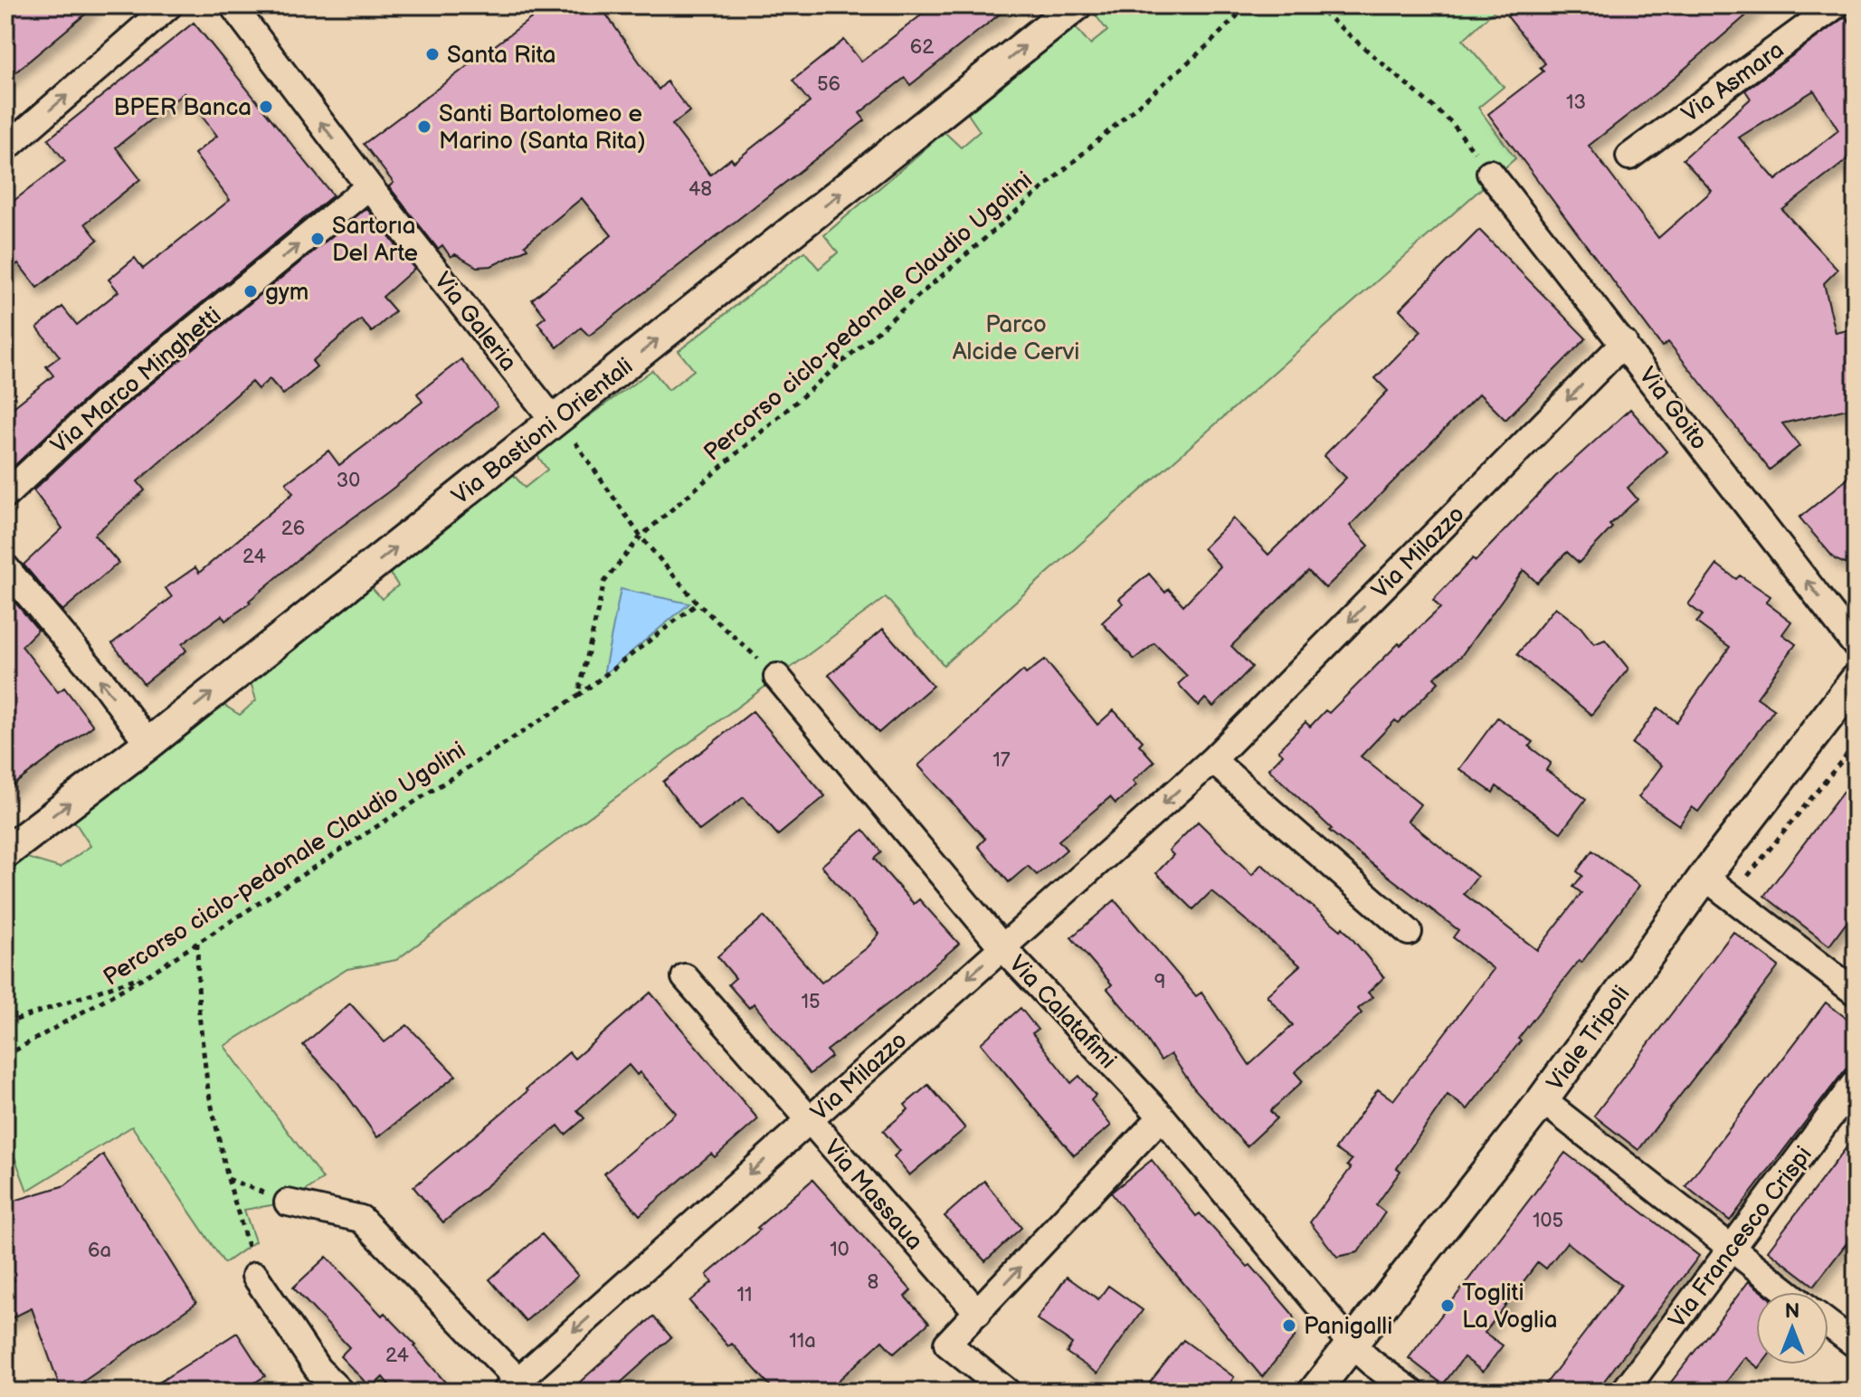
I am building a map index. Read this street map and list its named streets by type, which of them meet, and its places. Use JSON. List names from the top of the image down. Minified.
{"streets":{"street":["Via Asmara","Via Galeria","Via Marco Minghetti","Via Goito","Via Bastioni Orientali","Via Milazzo","Via Calatafimi","Viale Tripoli","Via Massaua","Via Francesco Crispi"],"path":["Percorso ciclo-pedonale Claudio Ugolini"]},"crossings":[["Via Galeria","Via Marco Minghetti"],["Via Galeria","Via Bastioni Orientali"],["Via Goito","Via Milazzo"],["Via Milazzo","Via Calatafimi"],["Via Milazzo","Via Massaua"],["Via Calatafimi","Viale Tripoli"]],"one_way":["Via Galeria","Via Marco Minghetti","Via Goito","Via Bastioni Orientali","Via Milazzo"],"parks":["Parco Alcide Cervi"],"places":["Santa Rita","BPER Banca","Santi Bartolomeo e Marino (Santa Rita)","Sartorıa Del Arte","gym","Togliti La Voglia","Panigalli"],"house_numbers":["62","56","13","48","30","26","24","17","9","15","105","10","6a","8","11","11a","24"],"north":"top"}
